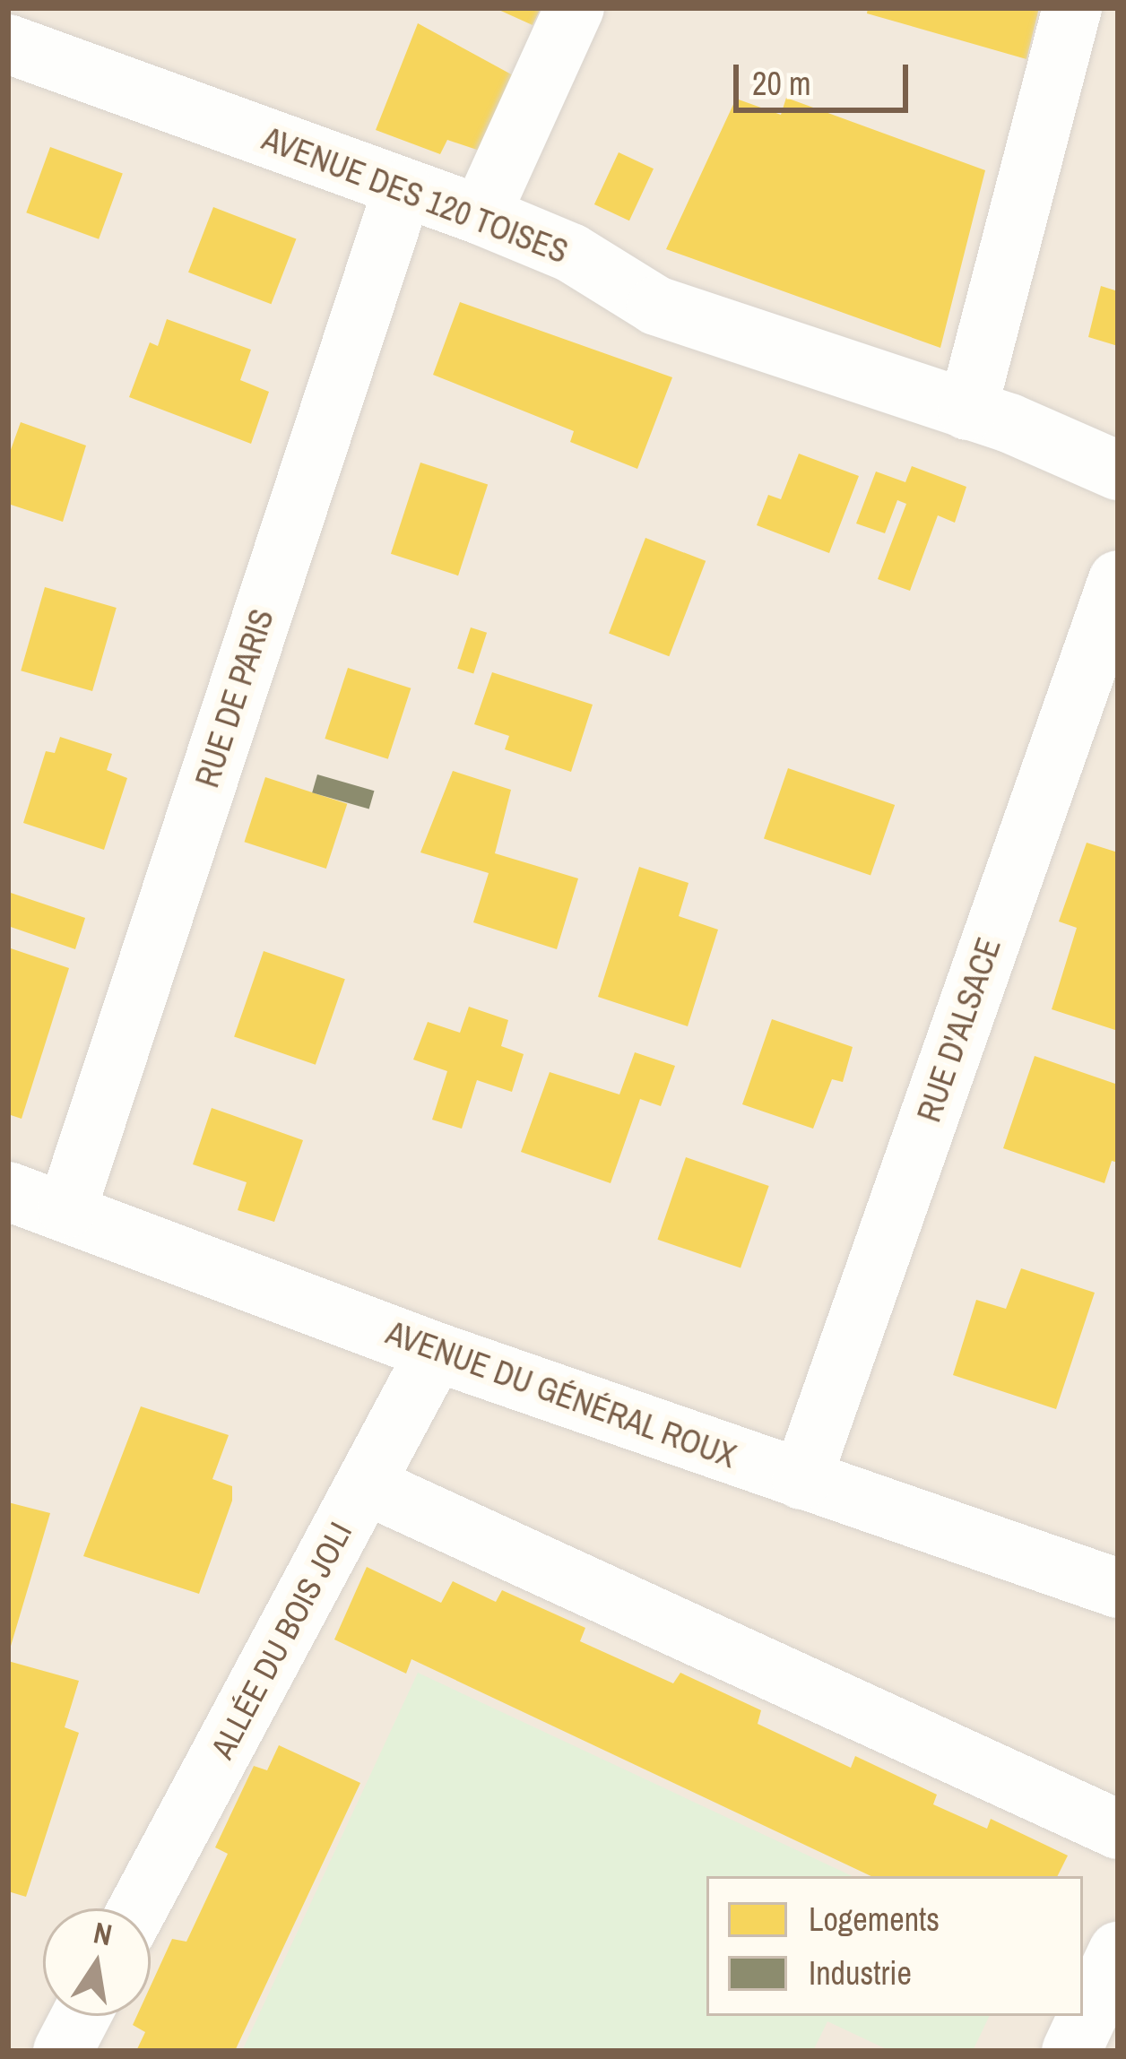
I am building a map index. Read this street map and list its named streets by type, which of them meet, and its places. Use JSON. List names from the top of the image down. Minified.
{"streets":{"street":["AVENUE DES 120 TOISES","RUE DE PARIS","RUE D'ALSACE","AVENUE DU GÉNÉRAL ROUX","ALLÉE DU BOIS JOLI"]},"crossings":[["AVENUE DES 120 TOISES","RUE DE PARIS"],["RUE DE PARIS","AVENUE DU GÉNÉRAL ROUX"],["RUE D'ALSACE","AVENUE DU GÉNÉRAL ROUX"],["AVENUE DU GÉNÉRAL ROUX","ALLÉE DU BOIS JOLI"]],"legend":["Logements","Industrie"],"scale_bar":"20 m","north":"top"}
